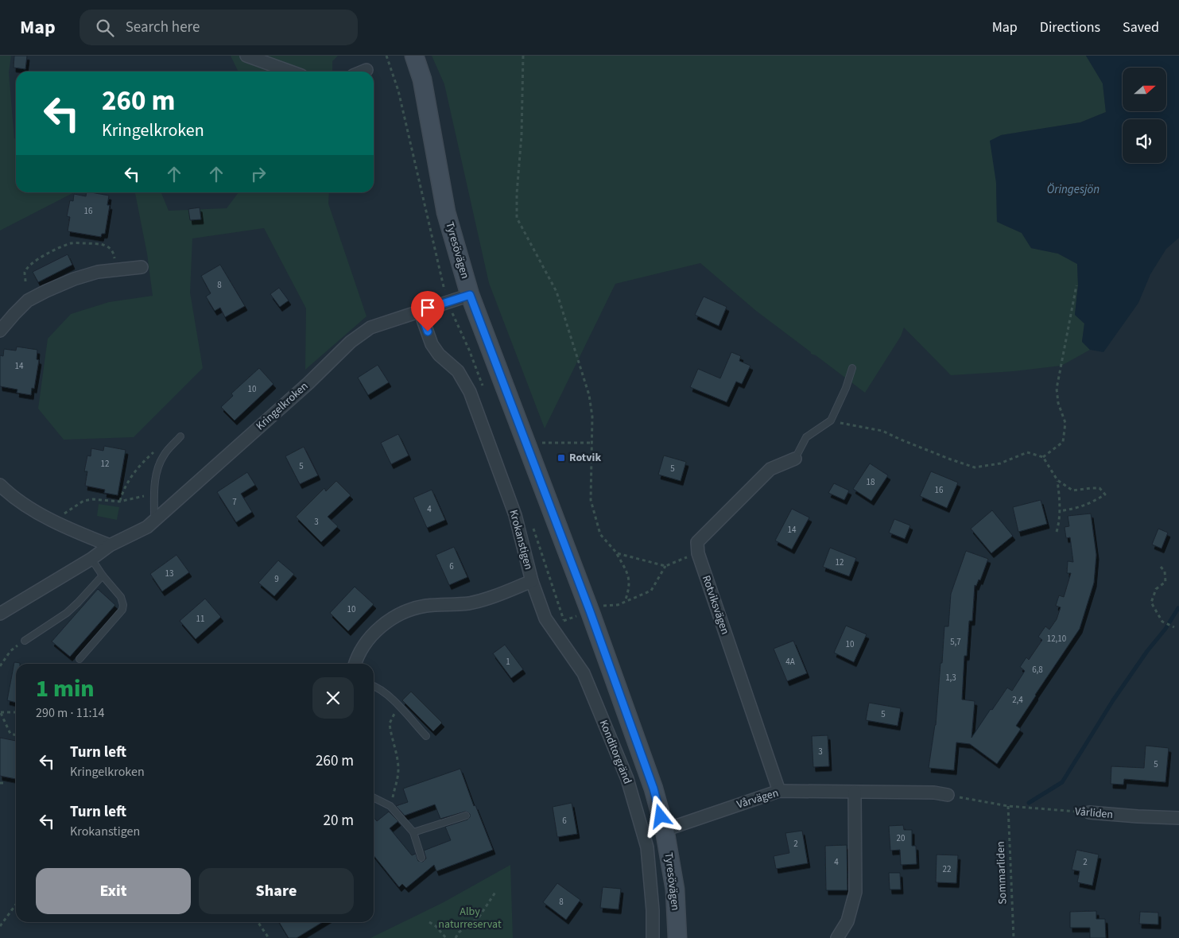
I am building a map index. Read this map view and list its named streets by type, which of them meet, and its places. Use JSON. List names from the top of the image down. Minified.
{"streets":{"main road":["Tyresövägen"],"street":["Kringelkroken","Krokanstigen","Rotviksvägen","Konditorgränd","Vårvägen","Vårliden"],"path":["Sommarliden"]},"crossings":[["Tyresövägen","Kringelkroken"],["Tyresövägen","Vårvägen"],["Kringelkroken","Krokanstigen"],["Krokanstigen","Konditorgränd"],["Rotviksvägen","Vårvägen"],["Vårvägen","Vårliden"],["Vårliden","Sommarliden"]],"water":["Öringesjön"],"parks":["Alby naturreservat"],"places":{"transit":["Rotvik"]},"house_numbers":["16","8","14","10","12","5","5","18","16","7","4","3","14","12","6","13","9","10","11","12,10","5,7","10","1","4A","6,8","1,3","2,4","5","3","5","6","20","2","4","2","22","8"],"north":"right","page":{"header":"Map","search":"Search here","nav":["Map","Directions","Saved"],"turn":["260 m","Kringelkroken"],"heading":["1 min","290 m · 11:14"],"list":[{"name":"Turn left","note":"Kringelkroken","value":"260 m"},{"name":"Turn left","note":"Krokanstigen","value":"20 m"}],"buttons":["Exit","Share"]}}
